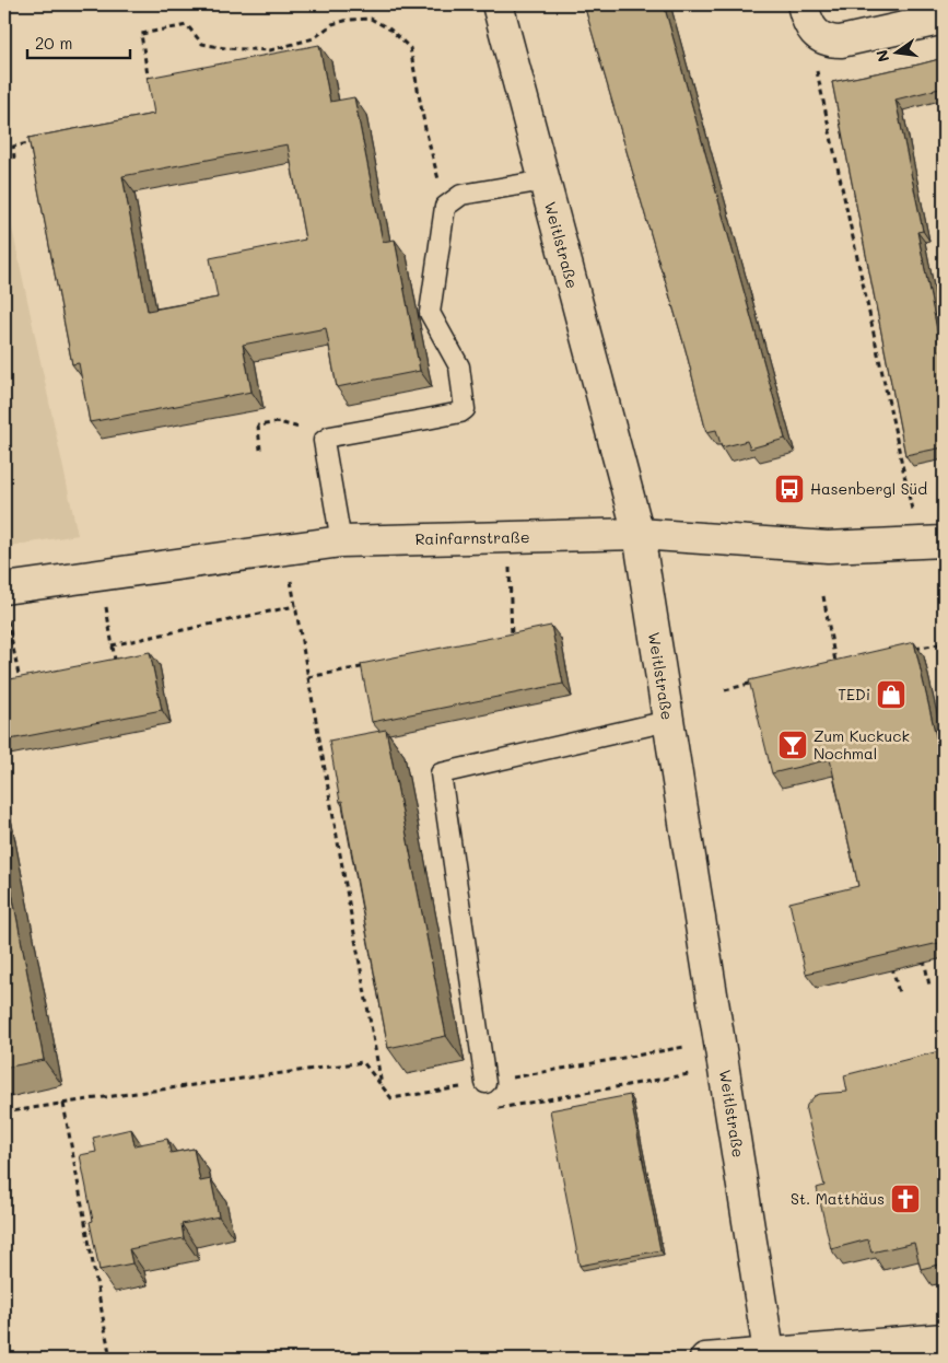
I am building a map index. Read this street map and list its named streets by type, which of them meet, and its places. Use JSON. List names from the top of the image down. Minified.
{"streets":{"street":["Weitlstraße","Rainfarnstraße"]},"crossings":[["Weitlstraße","Rainfarnstraße"]],"places":{"bus stop":["Hasenbergl Süd"],"shop":["TEDi"],"bar":["Zum Kuckuck Nochmal"],"church":["St. Matthäus"]},"scale_bar":"20 m","north":"left"}
